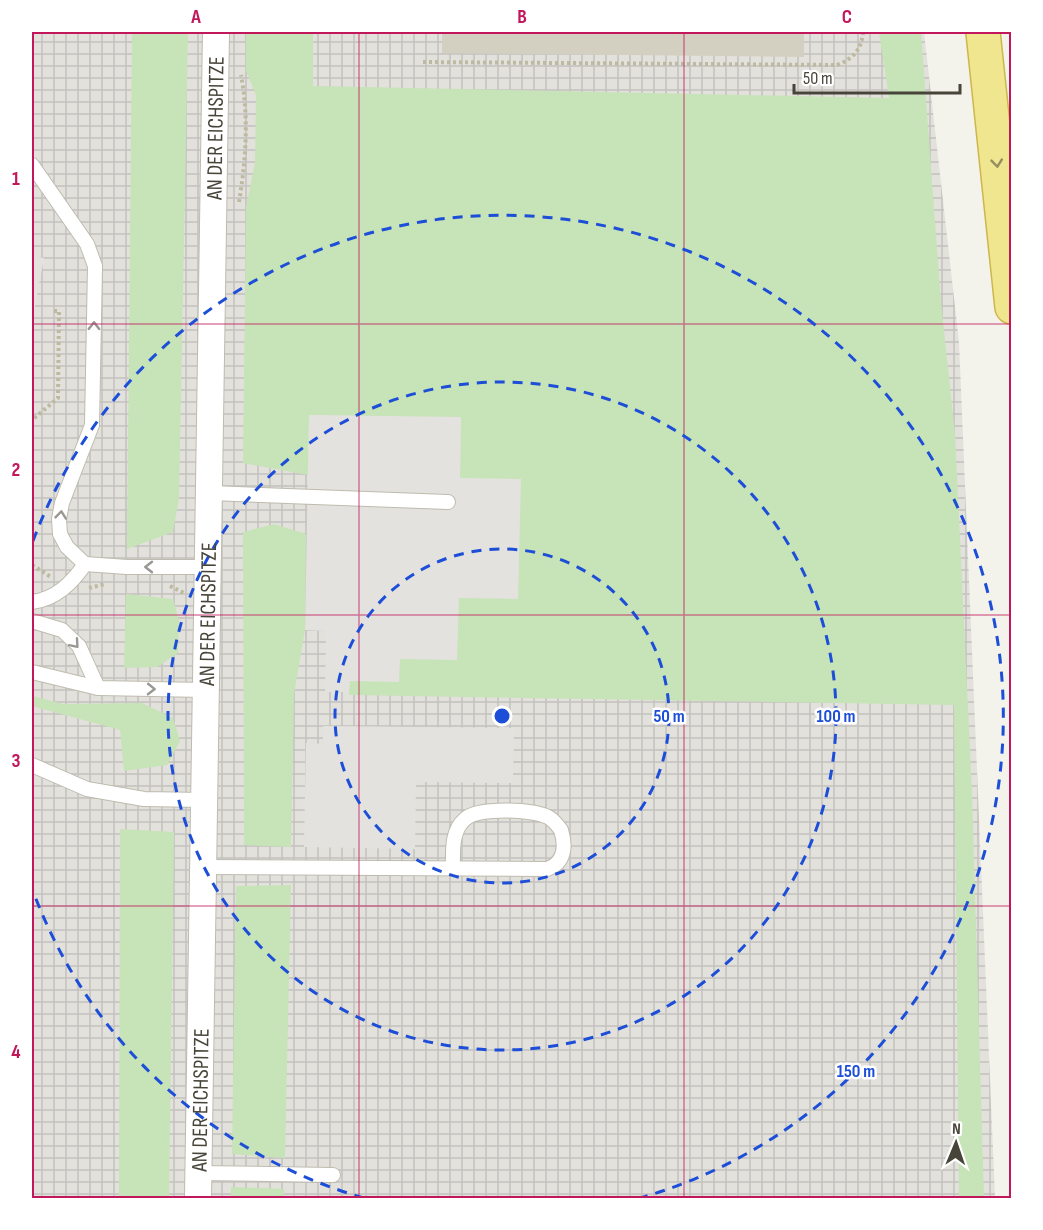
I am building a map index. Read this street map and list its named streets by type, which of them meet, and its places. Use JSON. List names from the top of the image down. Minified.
{"streets":{"street":["AN DER EICHSPITZE"]},"scale_bar":"50 m","north":"top","grid":{"columns":["A","B","C"],"rows":["1","2","3","4"]},"rings":["50 m","100 m","150 m"]}
